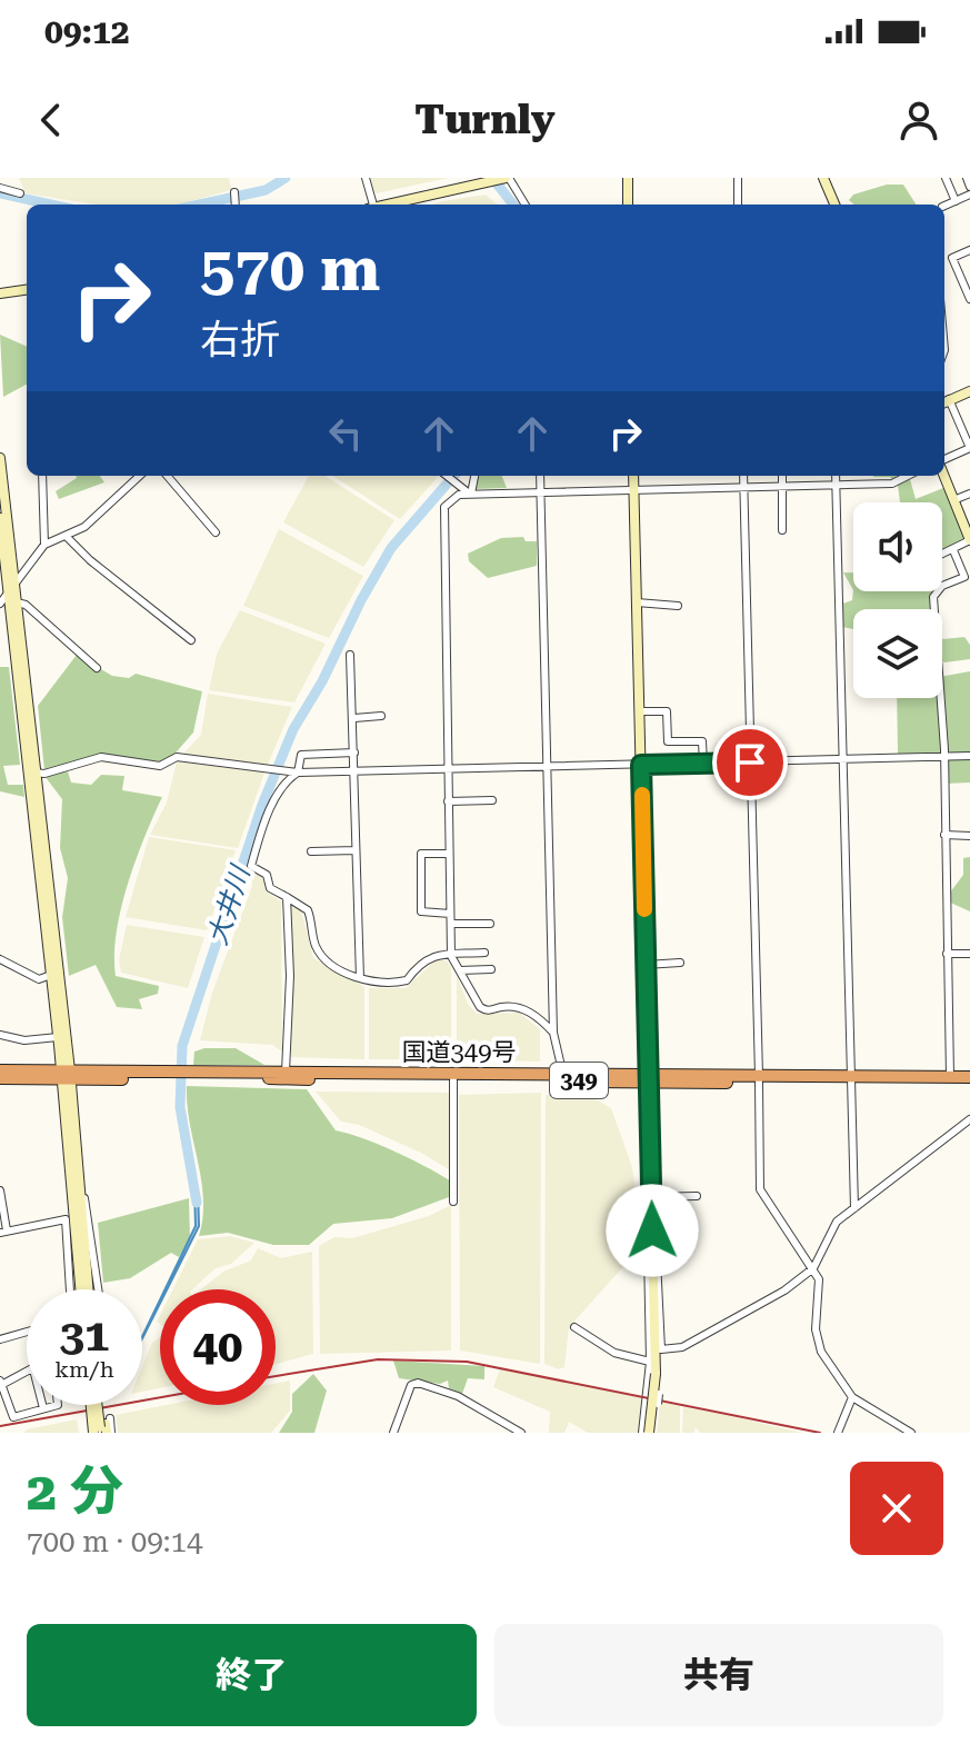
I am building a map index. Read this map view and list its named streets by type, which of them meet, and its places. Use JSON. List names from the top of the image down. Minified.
{"streets":{"highway":["国道349号","349"]},"water":["大井川"],"page":{"status":"09:12","header":"Turnly","turn":["570 m","右折"],"speed":"31 km/h","limit":"40","heading":["2 分","700 m · 09:14"],"buttons":["終了","共有"]}}
